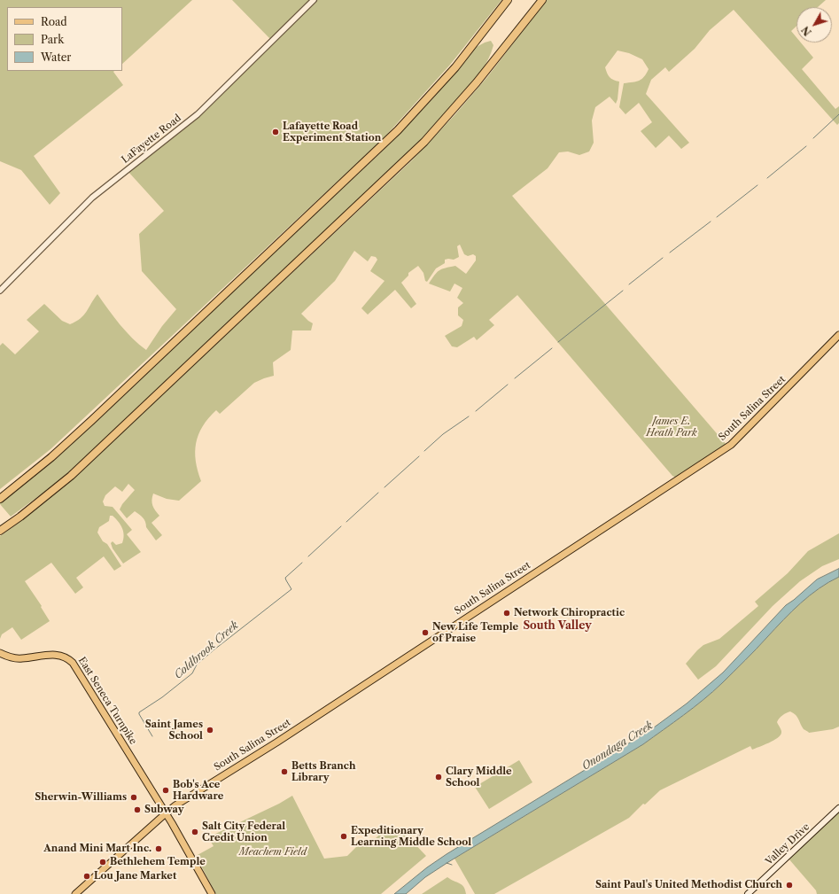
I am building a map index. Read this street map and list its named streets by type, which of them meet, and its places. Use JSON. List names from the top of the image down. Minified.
{"streets":{"main road":["South Salina Street","East Seneca Turnpike","Valley Drive"],"street":["LaFayette Road"]},"crossings":[["South Salina Street","East Seneca Turnpike"]],"districts":["South Valley"],"water":["Coldbrook Creek","Onondaga Creek"],"parks":["James E. Heath Park","Meachem Field"],"places":["Lafayette Road Experiment Station","Network Chiropractic","New Life Temple of Praise","Saint James School","Betts Branch Library","Clary Middle School","Bob's Ace Hardware","Sherwin-Williams","Subway","Salt City Federal Credit Union","Expeditionary Learning Middle School","Anand Mini Mart Inc.","Bethlehem Temple","Lou Jane Market","Saint Paul's United Methodist Church"],"legend":["Road","Park","Water"],"north":"bottom left"}
